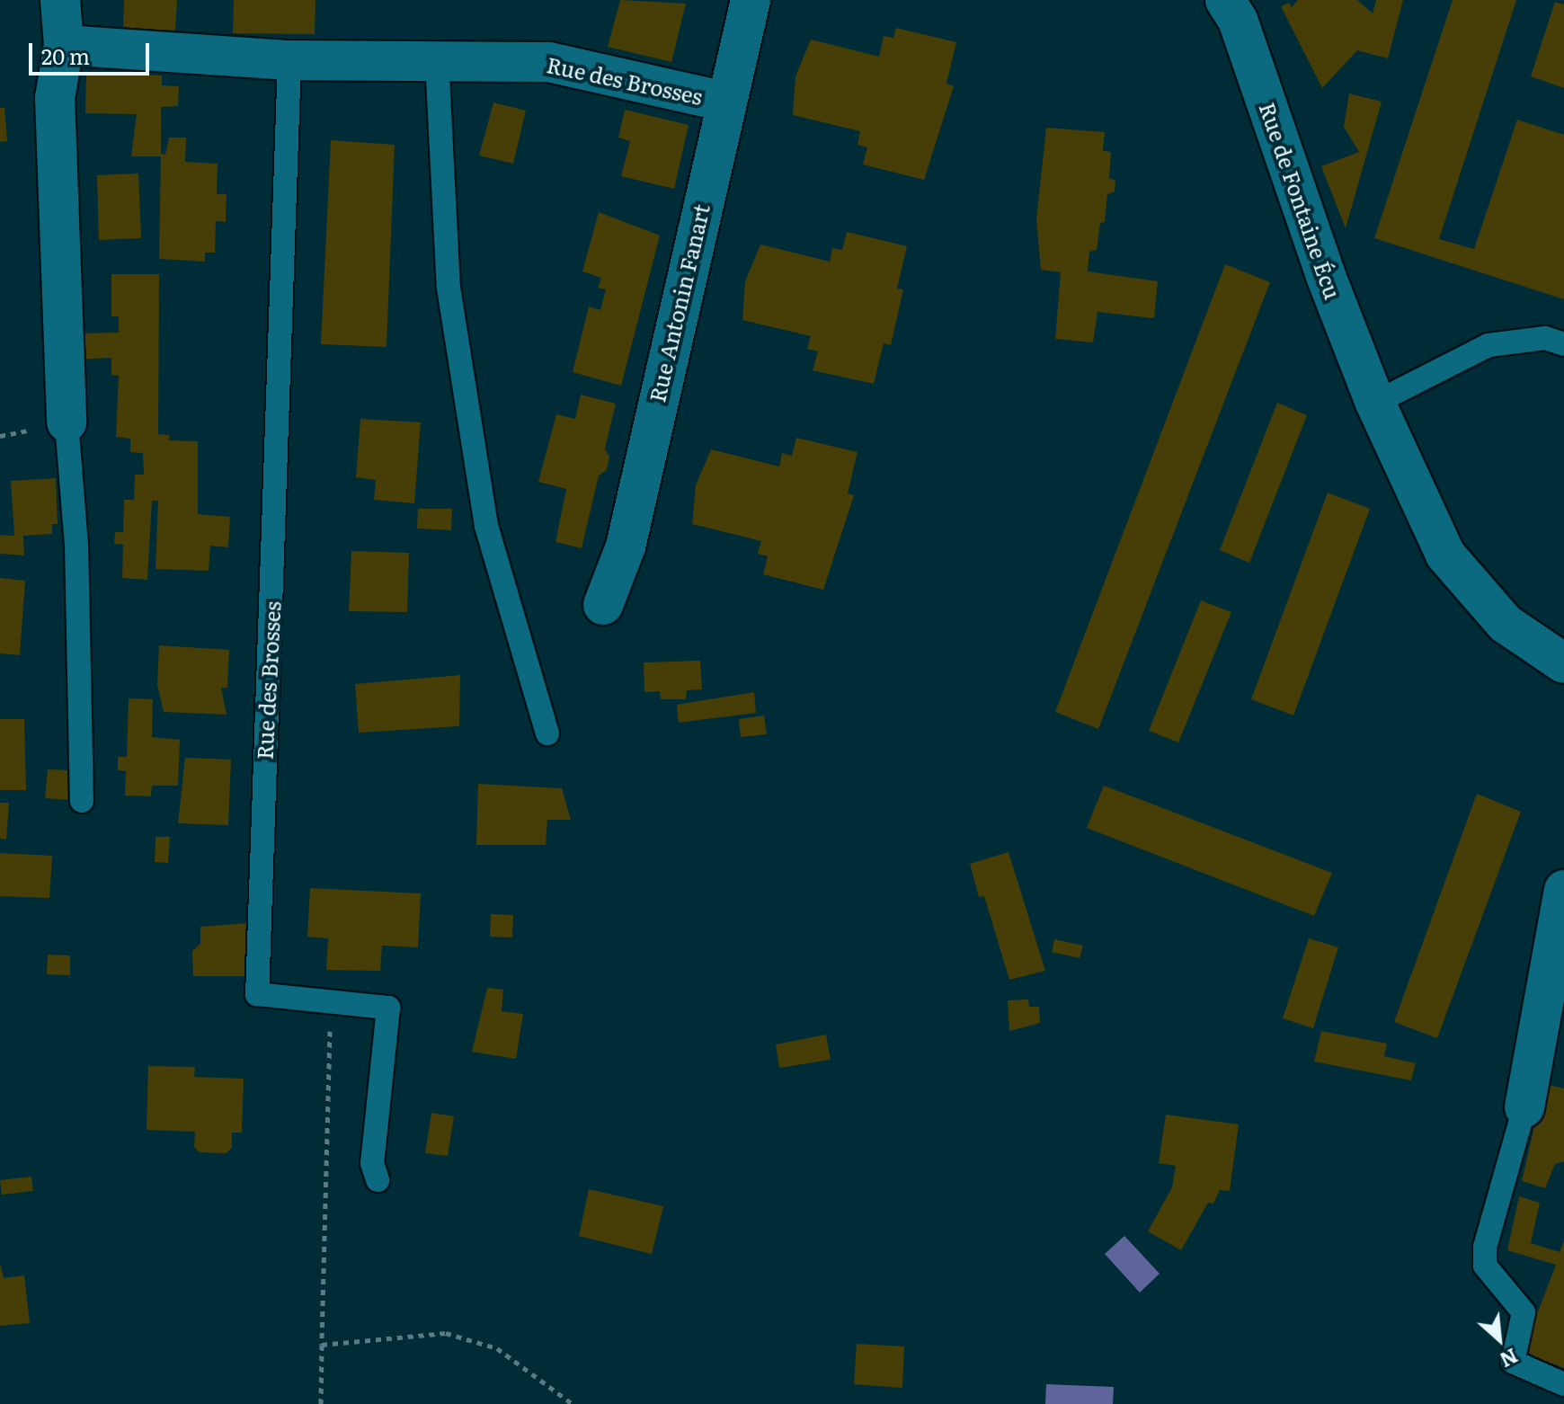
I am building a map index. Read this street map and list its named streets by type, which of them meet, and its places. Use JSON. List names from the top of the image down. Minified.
{"streets":{"street":["Rue des Brosses","Rue de Fontaine Écu","Rue Antonin Fanart"]},"crossings":[["Rue des Brosses","Rue Antonin Fanart"]],"scale_bar":"20 m","north":"bottom right"}
